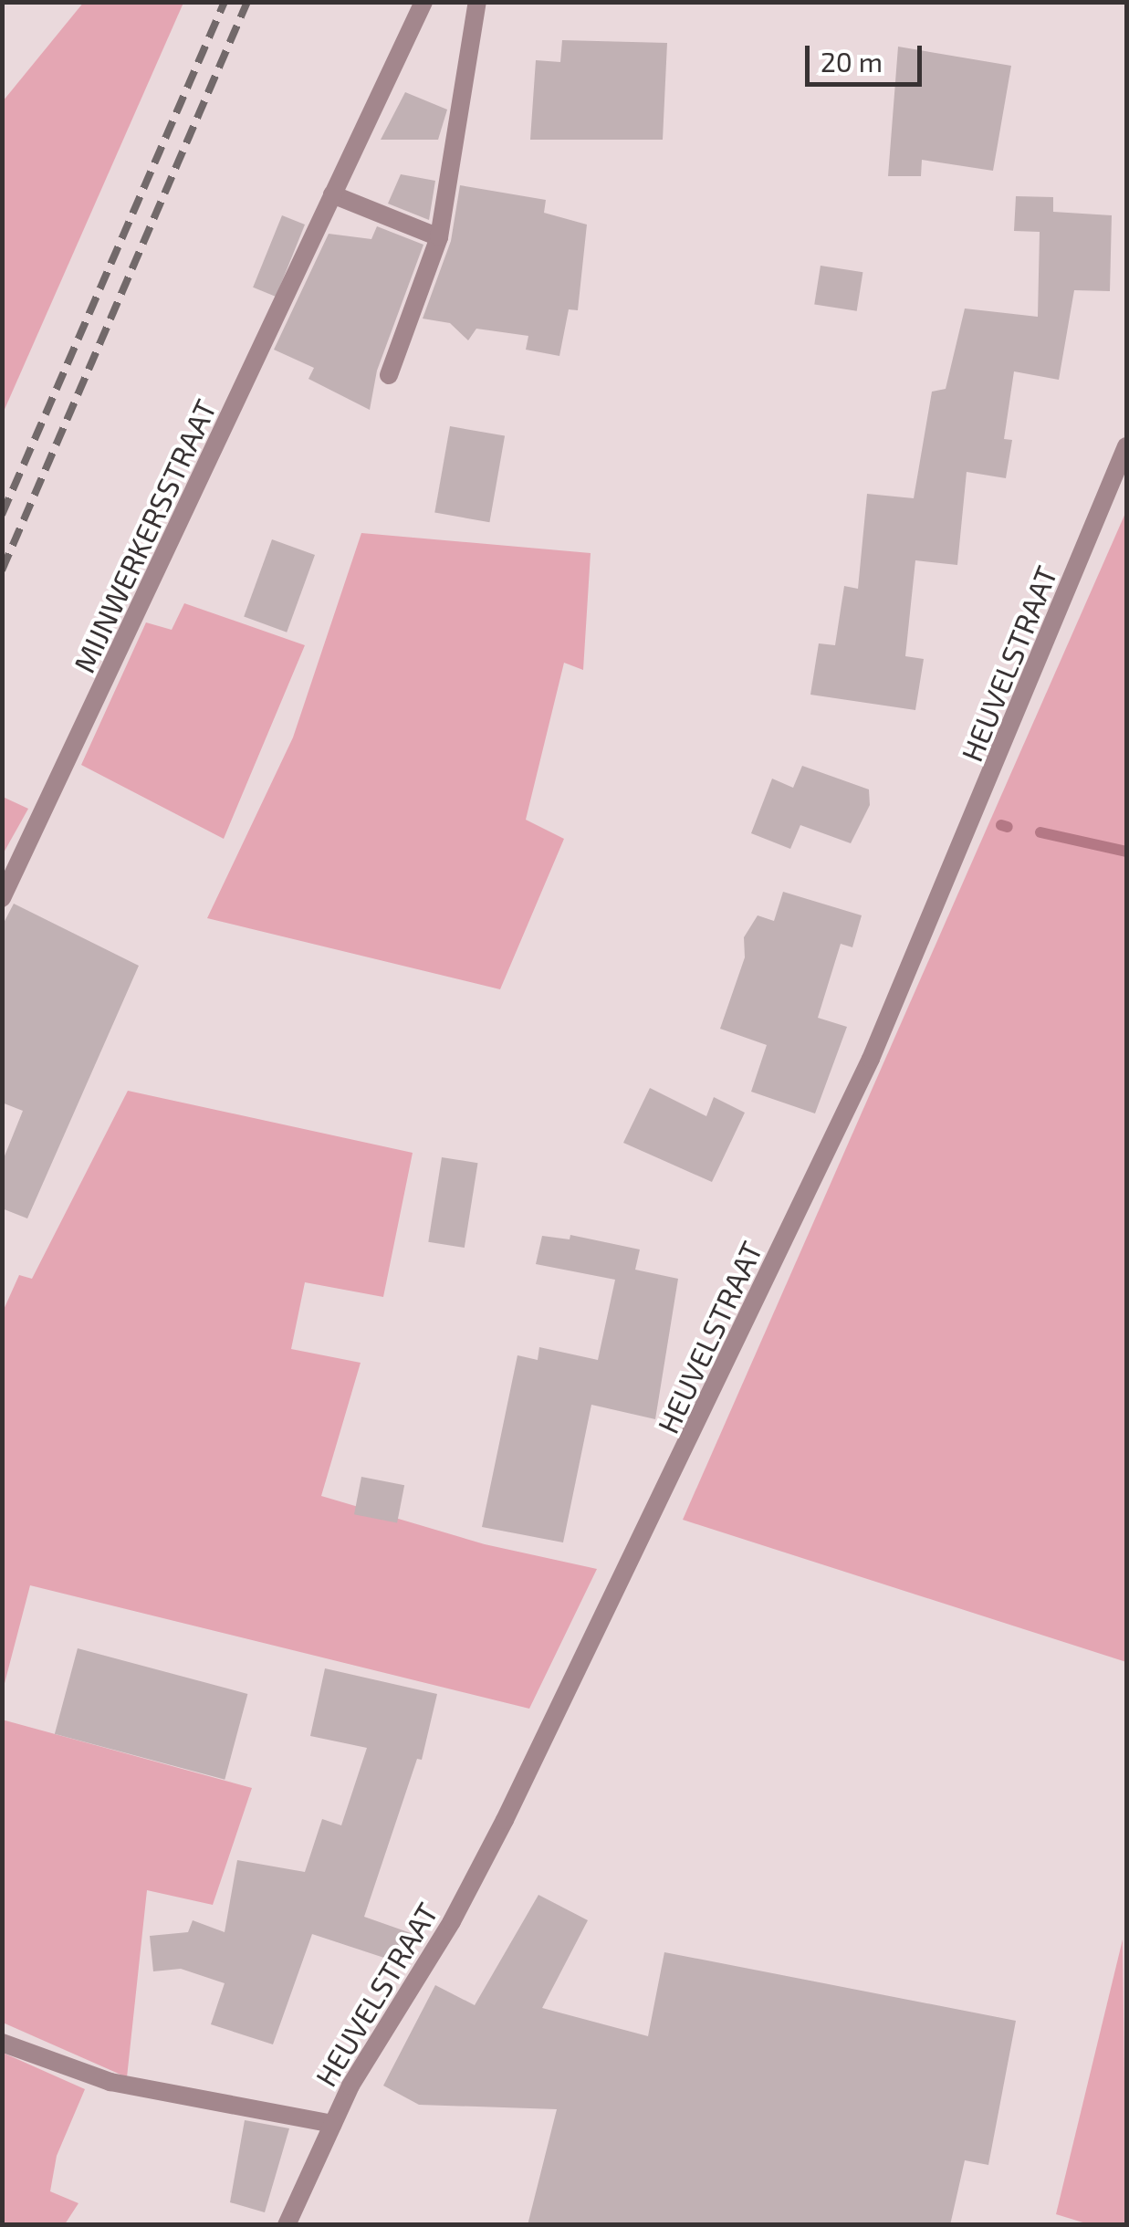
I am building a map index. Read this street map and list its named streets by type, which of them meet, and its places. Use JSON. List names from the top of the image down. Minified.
{"streets":{"street":["MIJNWERKERSSTRAAT","HEUVELSTRAAT"]},"scale_bar":"20 m"}
